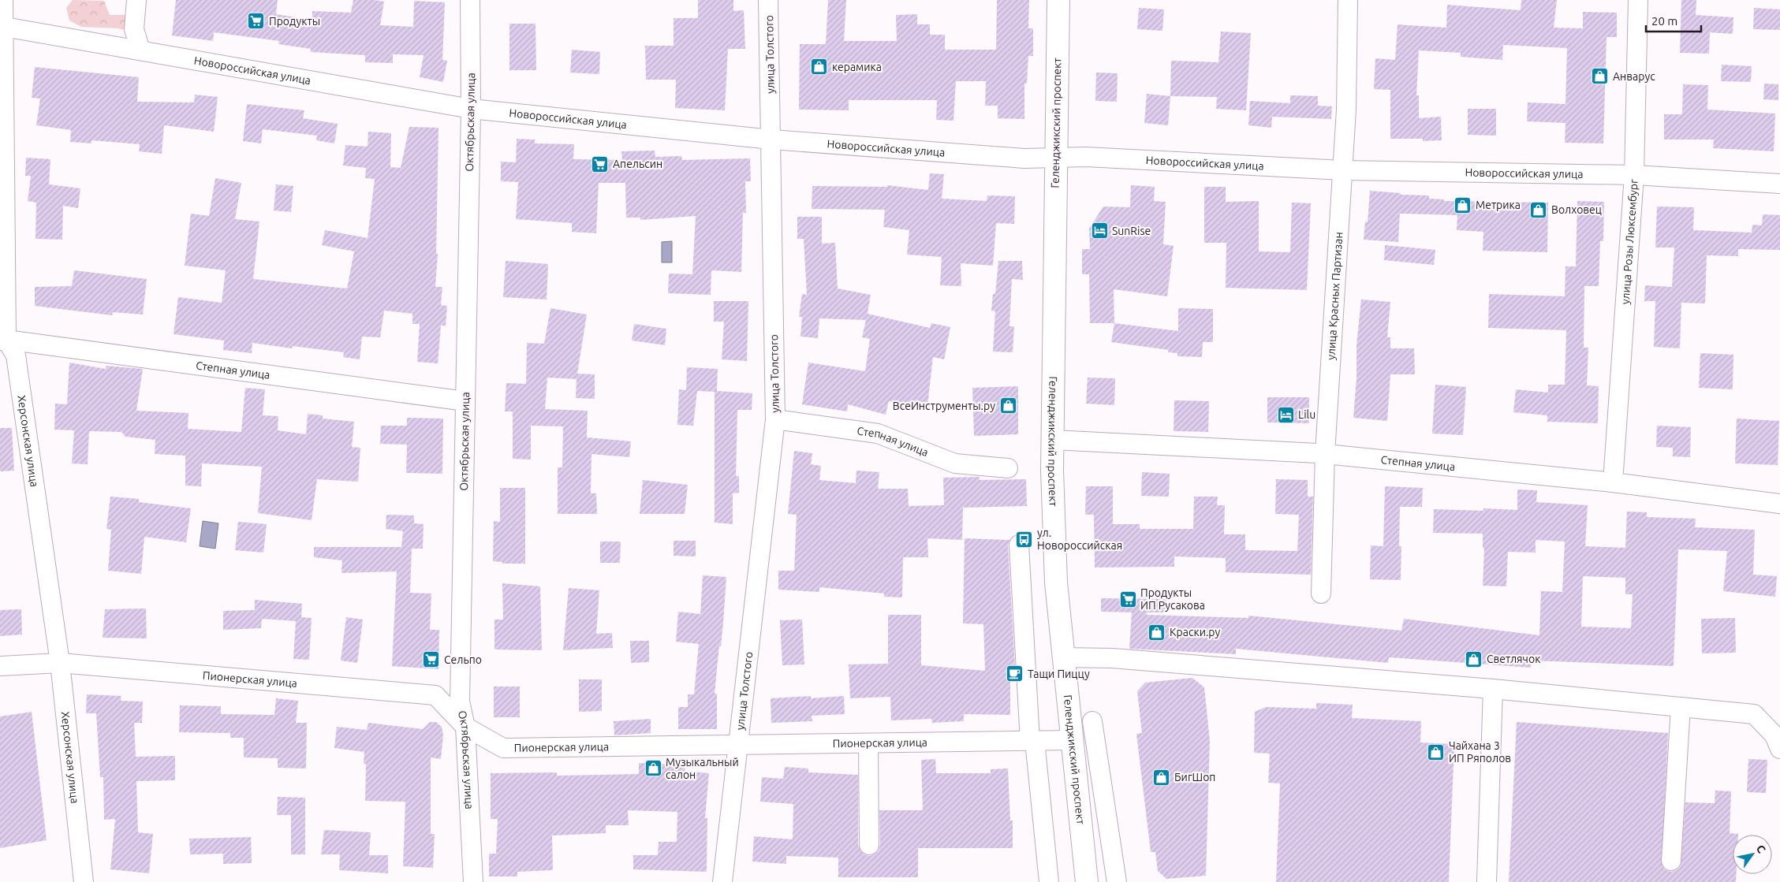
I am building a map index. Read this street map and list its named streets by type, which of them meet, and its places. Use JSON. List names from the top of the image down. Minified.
{"streets":{"main road":["Геленджикский проспект"],"street":["улица Толстого","Новороссийская улица","Октябрьская улица","улица Розы Люксембург","улица Красных Партизан","Степная улица","Херсонская улица","Пионерская улица"]},"crossings":[["улица Толстого","Новороссийская улица"],["улица Толстого","Степная улица"],["улица Толстого","Пионерская улица"],["Новороссийская улица","Октябрьская улица"],["Новороссийская улица","Геленджикский проспект"],["Новороссийская улица","улица Розы Люксембург"],["Новороссийская улица","улица Красных Партизан"],["Новороссийская улица","Херсонская улица"],["Октябрьская улица","Степная улица"],["Октябрьская улица","Пионерская улица"],["Геленджикский проспект","Степная улица"],["Геленджикский проспект","Пионерская улица"],["улица Розы Люксембург","Степная улица"],["улица Красных Партизан","Степная улица"],["Степная улица","Херсонская улица"],["Херсонская улица","Пионерская улица"]],"places":{"supermarket":["Продукты","Апельсин","Продукты ИП Русакова","Сельпо"],"shop":["керамика","Анварус","Метрика","Волховец","ВсеИнструменты.ру","Краски.ру","Светлячок","Чайхана 3 ИП Ряполов","Музыкальный салон","БигШоп"],"hotel":["SunRise","Lilu"],"bus stop":["ул. Новороссийская"],"cafe":["Тащи Пиццу"]},"scale_bar":"20 m","north":"top right"}
